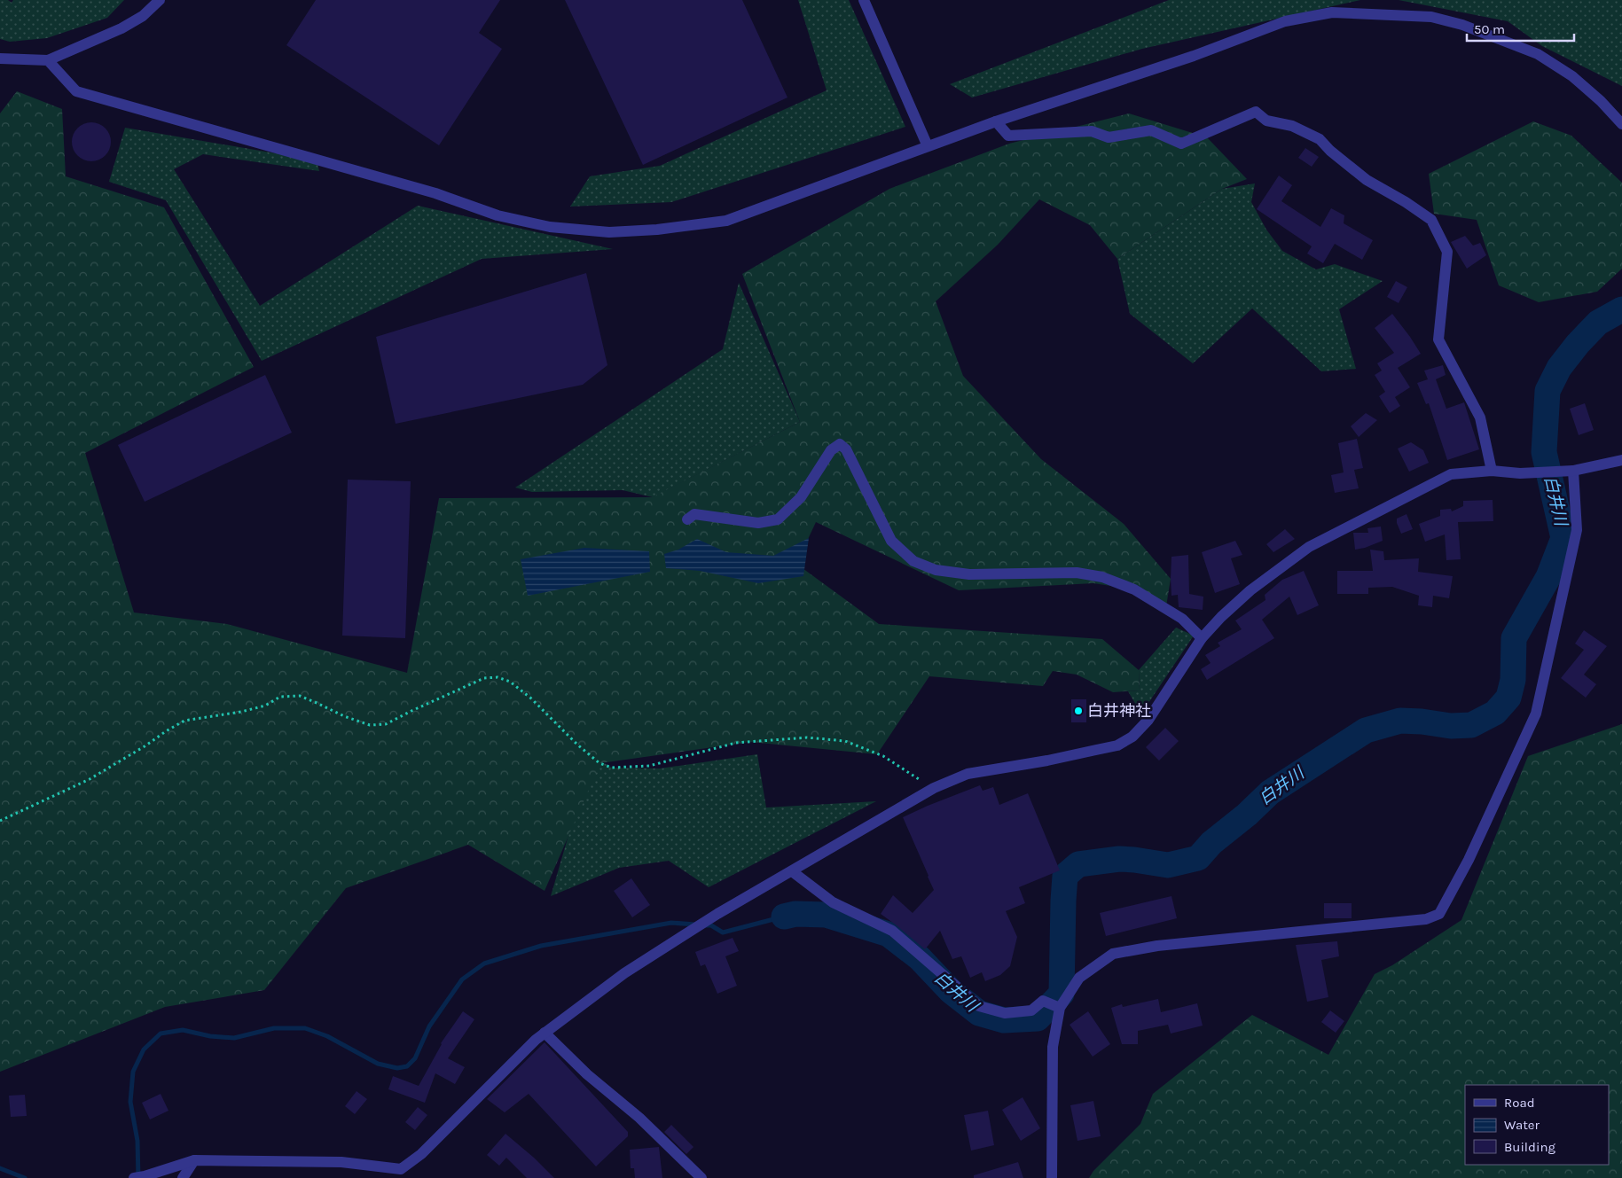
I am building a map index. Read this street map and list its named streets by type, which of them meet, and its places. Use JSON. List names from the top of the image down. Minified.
{"water":["白井川"],"places":["白井神社"],"legend":["Road","Water","Building"],"scale_bar":"50 m"}
